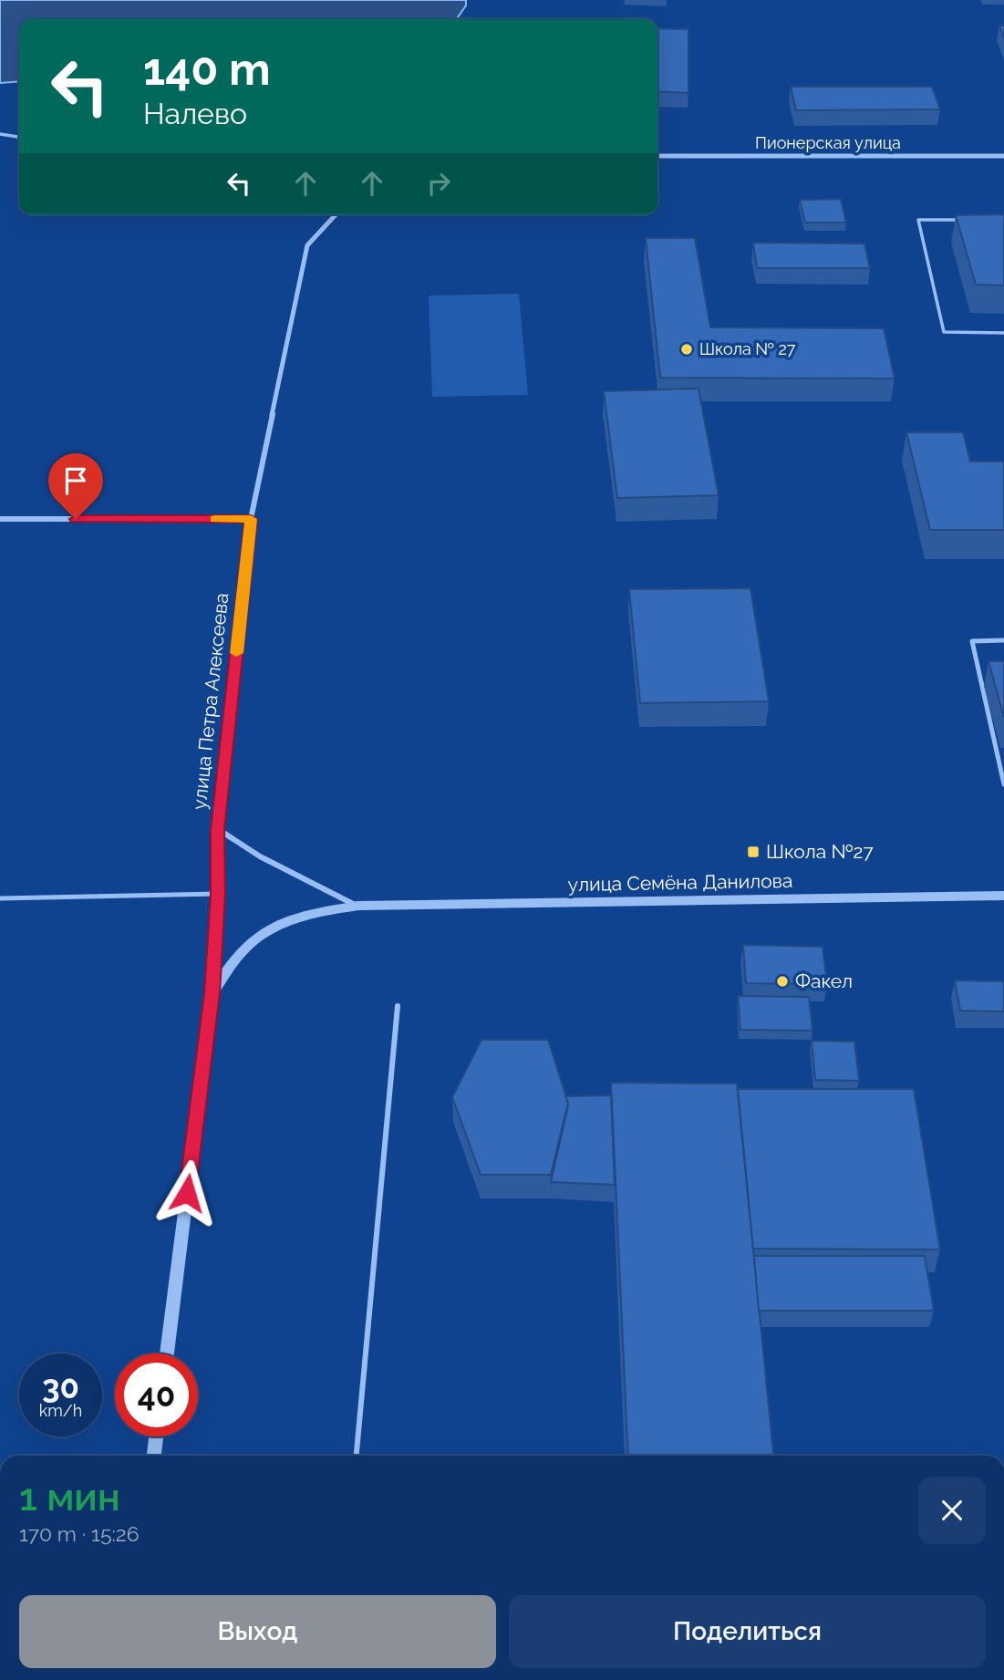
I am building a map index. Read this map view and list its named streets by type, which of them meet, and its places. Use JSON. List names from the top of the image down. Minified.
{"streets":{"street":["Пионерская улица","улица Петра Алексеева","улица Семёна Данилова"]},"crossings":[["улица Петра Алексеева","улица Семёна Данилова"]],"places":{"other":["Школа № 27","Факел"],"transit":["Школа №27"]},"page":{"turn":["140 m","Налево"],"speed":"30 km/h","limit":"40","heading":["1 мин","170 m · 15:26"],"buttons":["Выход","Поделиться"]}}
